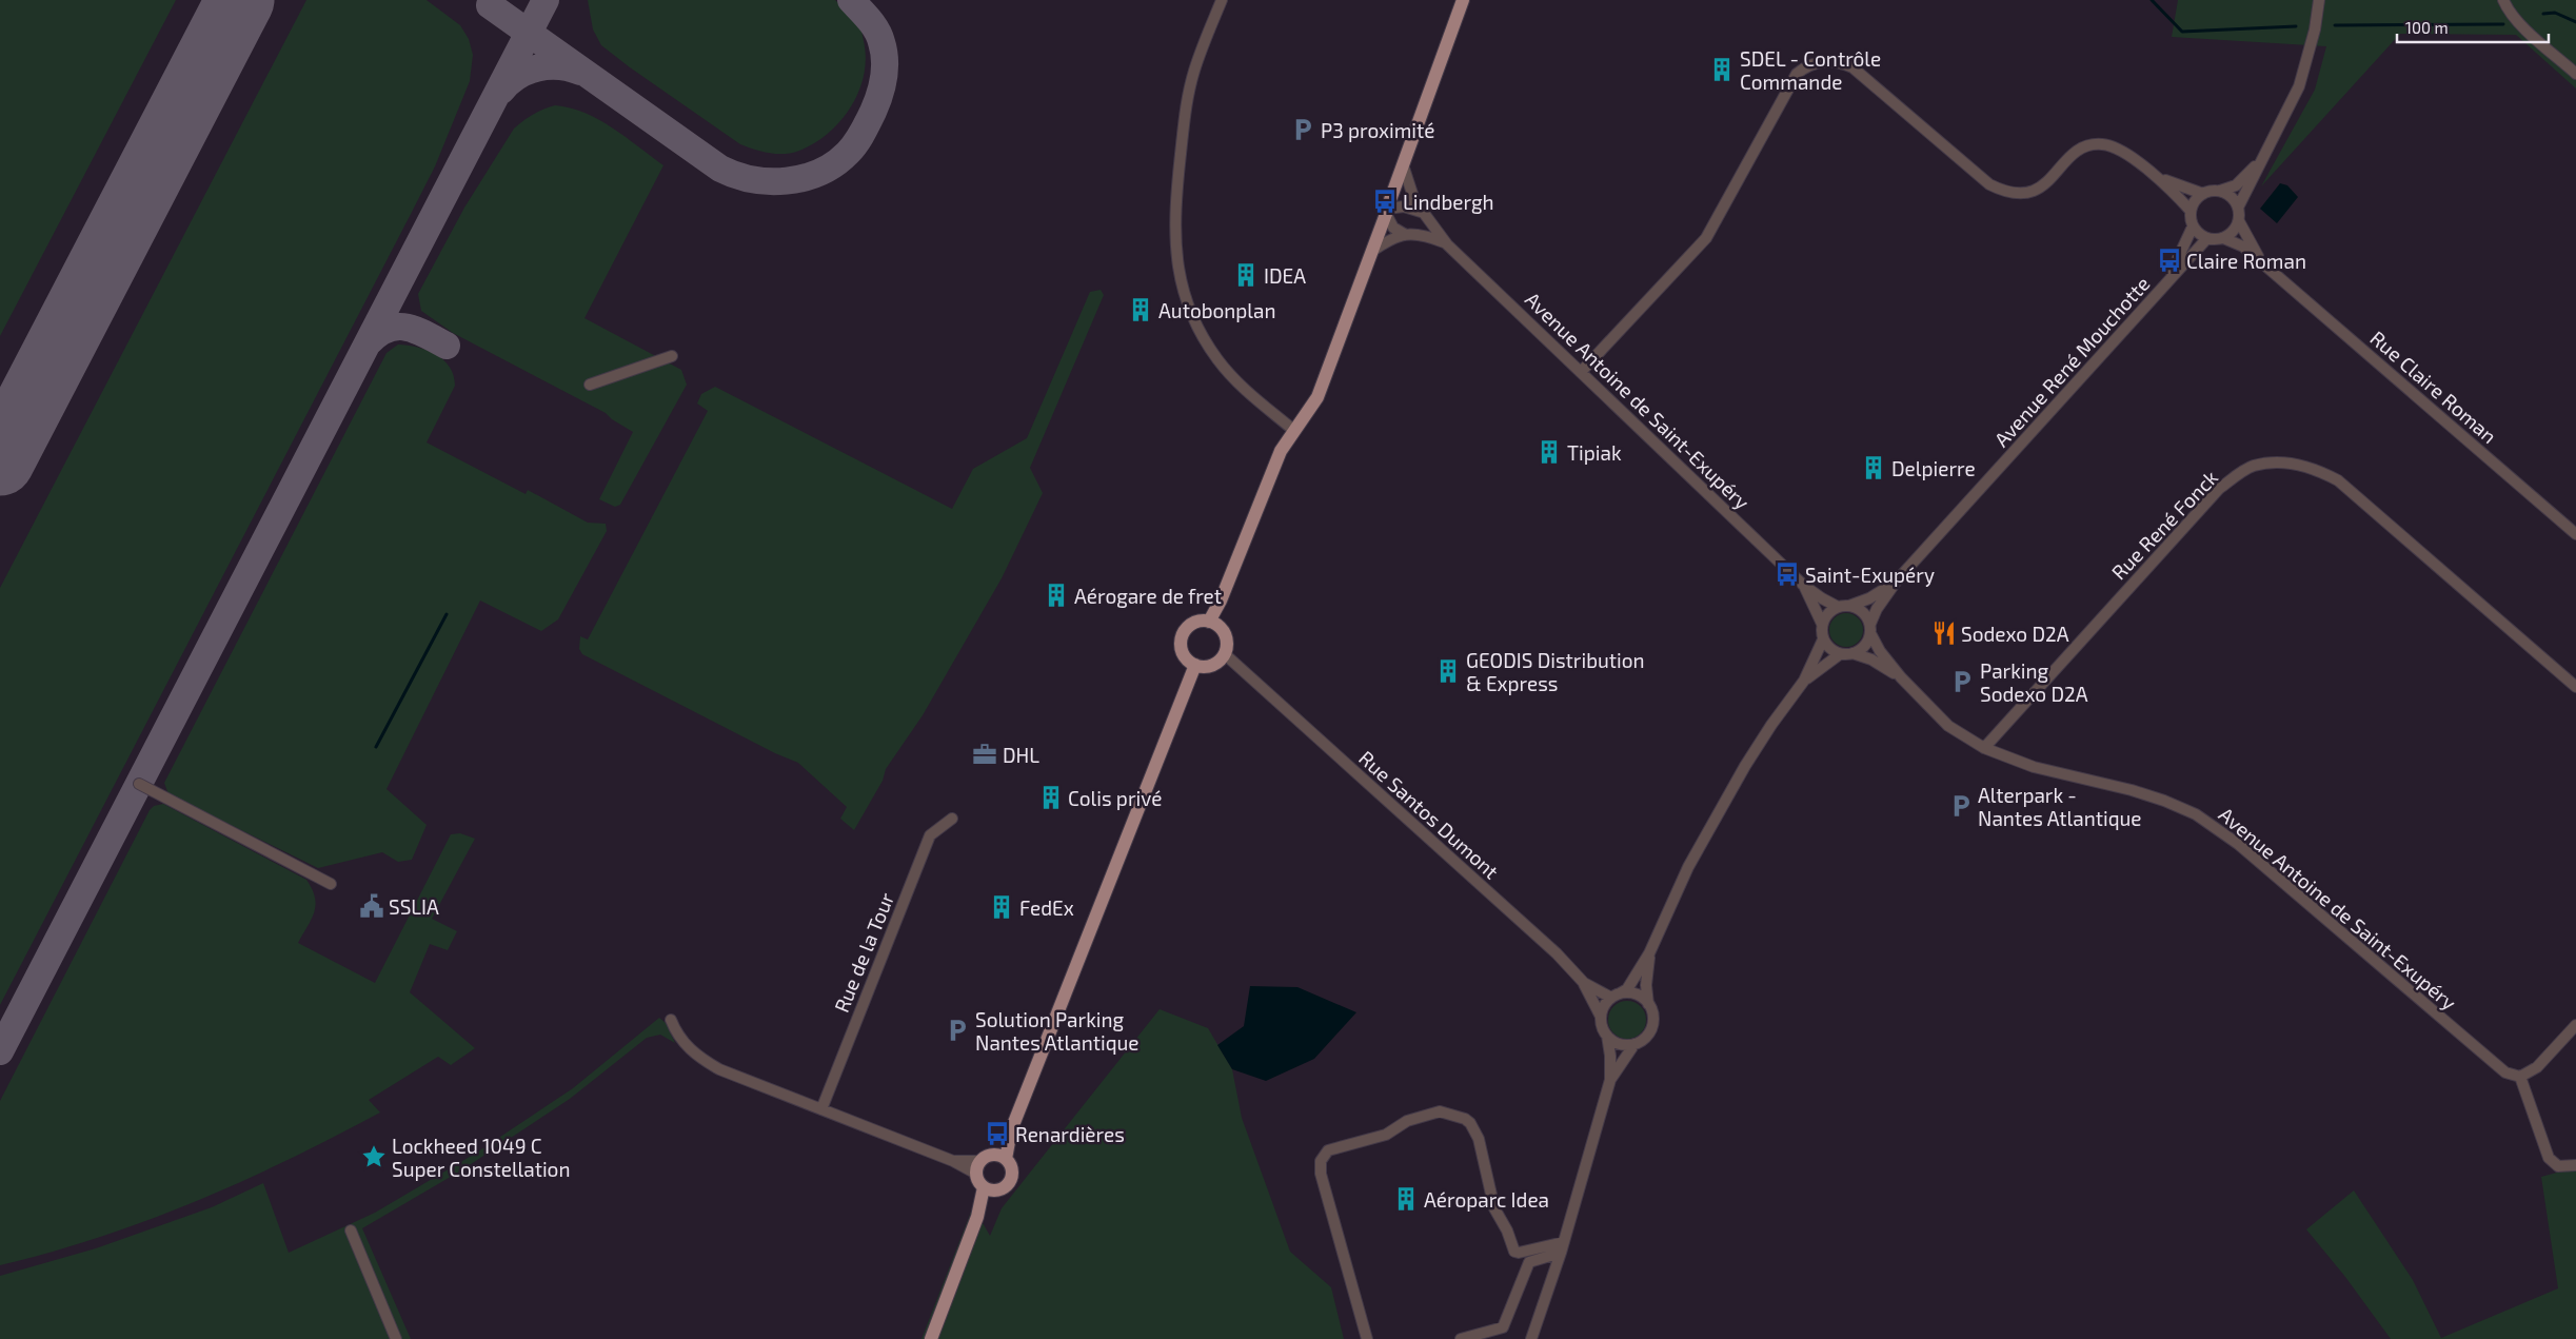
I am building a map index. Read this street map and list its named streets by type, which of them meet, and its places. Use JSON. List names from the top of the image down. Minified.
{"streets":{"street":["Avenue René Mouchotte","Rue Claire Roman","Avenue Antoine de Saint-Exupéry","Rue René Fonck","Rue Santos Dumont","Rue de la Tour"]},"crossings":[["Avenue René Mouchotte","Rue Claire Roman"],["Avenue René Mouchotte","Avenue Antoine de Saint-Exupéry"],["Avenue Antoine de Saint-Exupéry","Rue René Fonck"]],"places":{"building":["SDEL - Contrôle Commande","IDEA","Autobonplan","Tipiak","Delpierre","Aérogare de fret","GEODIS Distribution & Express","Colis privé","FedEx","Aéroparc Idea"],"parking":["P3 proximité","Parking Sodexo D2A","Alterpark - Nantes Atlantique","Solution Parking Nantes Atlantique"],"bus stop":["Lindbergh","Claire Roman","Saint-Exupéry","Renardières"],"restaurant":["Sodexo D2A"],"office":["DHL"],"public building":["SSLIA"],"place":["Lockheed 1049 C Super Constellation"]},"scale_bar":"100 m"}
